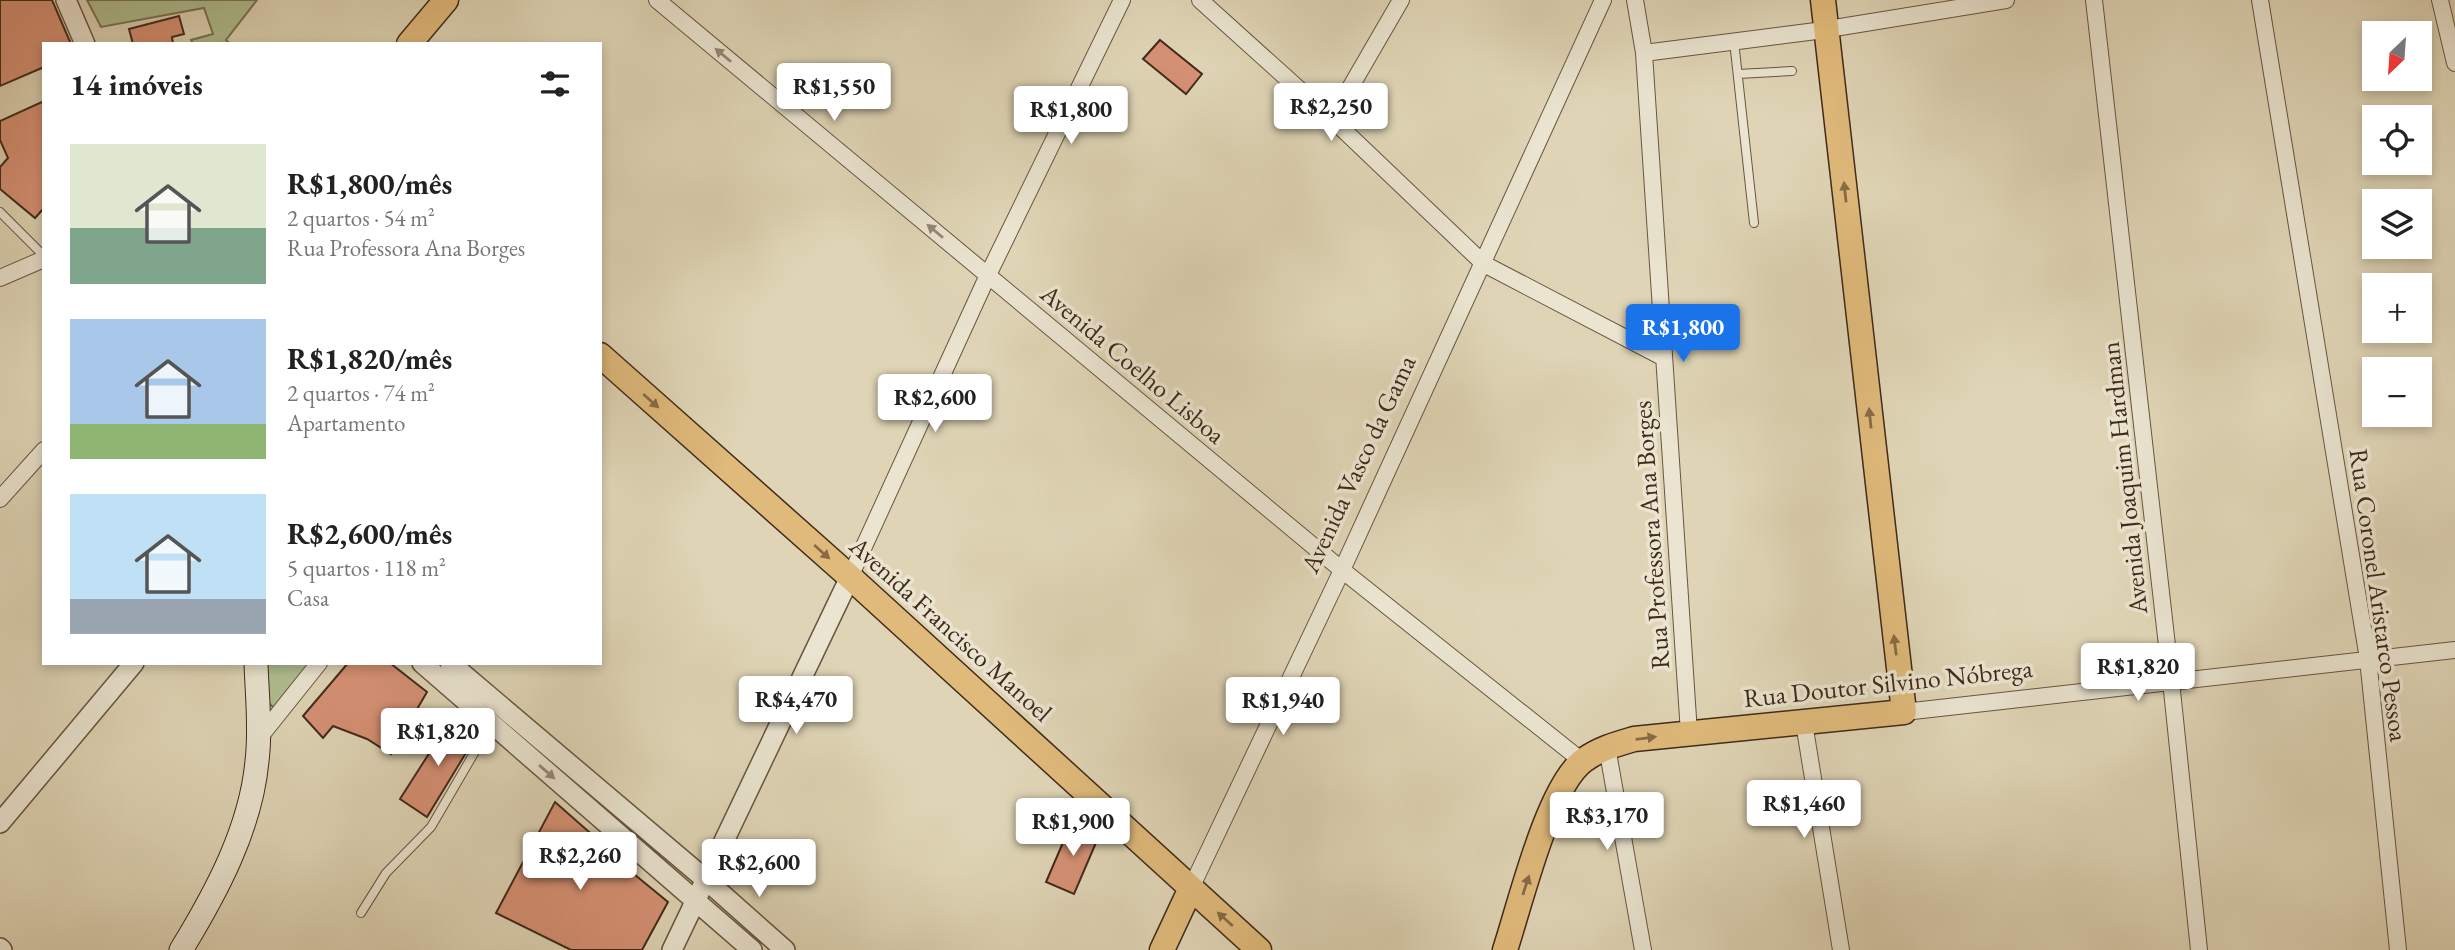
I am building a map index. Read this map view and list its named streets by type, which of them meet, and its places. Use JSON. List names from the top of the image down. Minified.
{"streets":{"main road":["Avenida Vasco da Gama","Avenida Francisco Manoel","Rua Doutor Silvino Nóbrega"],"street":["Avenida Coelho Lisboa","Avenida Joaquim Hardman","Rua Professora Ana Borges","Rua Coronel Aristarco Pessoa"]},"crossings":[["Avenida Coelho Lisboa","Avenida Vasco da Gama"],["Avenida Coelho Lisboa","Rua Doutor Silvino Nóbrega"],["Avenida Vasco da Gama","Avenida Francisco Manoel"],["Avenida Joaquim Hardman","Rua Doutor Silvino Nóbrega"],["Rua Professora Ana Borges","Rua Doutor Silvino Nóbrega"],["Rua Coronel Aristarco Pessoa","Rua Doutor Silvino Nóbrega"]],"one_way":["Avenida Coelho Lisboa"],"north":"bottom left","page":{"map_buttons":["+","−"],"heading":"14 imóveis","price":["R$1,550","R$2,250","R$1,800","R$1,800","R$2,600","R$1,820","R$4,470","R$1,940","R$1,820","R$1,460","R$3,170","R$1,900","R$2,260","R$2,600"],"list":[{"name":"R$1,800/mês","note":"2 quartos · 54 m² · Rua Professora Ana Borges"},{"name":"R$1,820/mês","note":"2 quartos · 74 m² · Apartamento"},{"name":"R$2,600/mês","note":"5 quartos · 118 m² · Casa"}]}}
